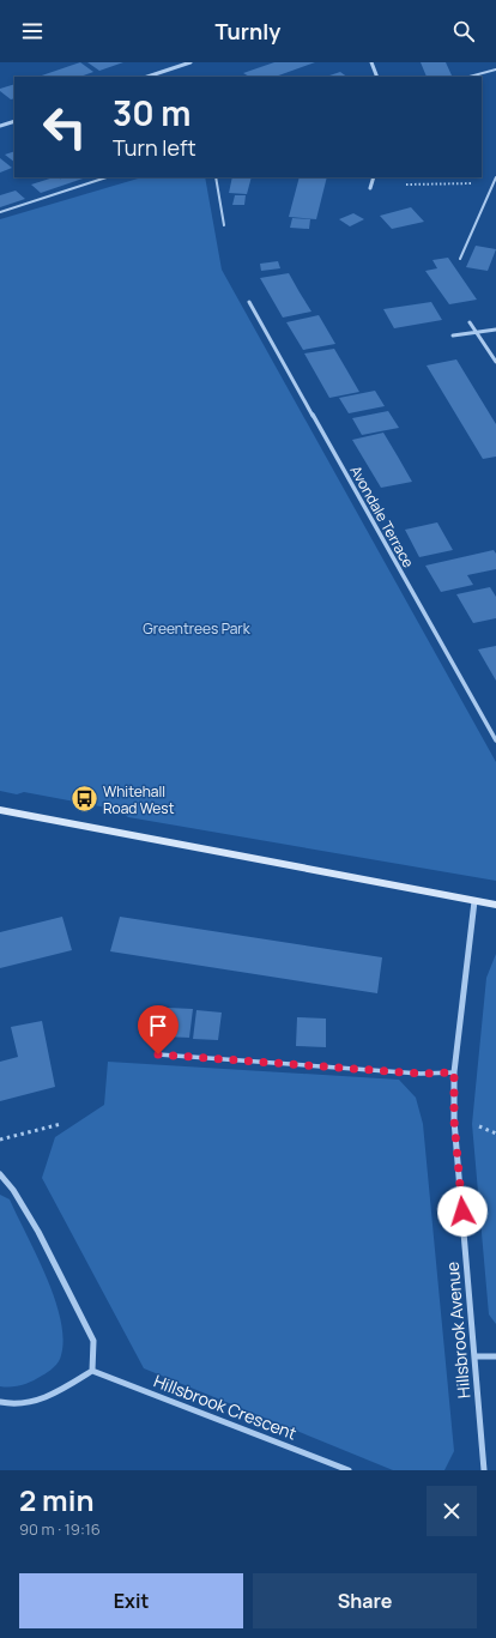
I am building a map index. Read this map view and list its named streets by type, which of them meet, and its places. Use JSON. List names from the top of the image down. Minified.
{"streets":{"street":["Avondale Terrace","Hillsbrook Avenue","Hillsbrook Crescent"]},"parks":["Greentrees Park"],"places":{"bus stop":["Whitehall Road West"]},"page":{"header":"Turnly","turn":["30 m","Turn left"],"heading":["2 min","90 m · 19:16"],"buttons":["Exit","Share"]}}
